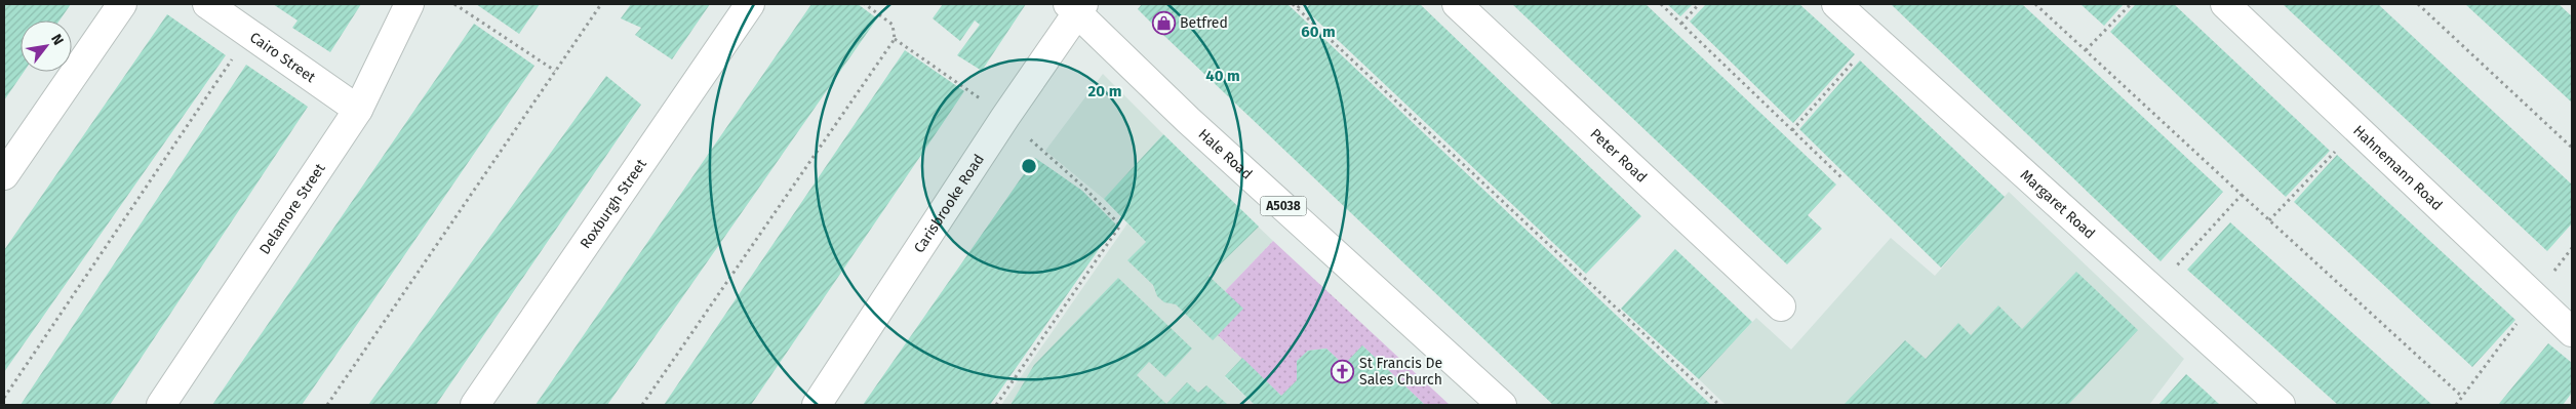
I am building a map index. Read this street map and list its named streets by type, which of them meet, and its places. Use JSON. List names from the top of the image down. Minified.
{"streets":{"street":["Cairo Street","Hale Road","Peter Road","Hahnemann Road","Carisbrooke Road","Margaret Road","Roxburgh Street","A5038","Delamore Street"]},"crossings":[["Cairo Street","Delamore Street"],["Hale Road","Carisbrooke Road"]],"places":{"shop":["Betfred"],"church":["St Francis De Sales Church"]},"north":"top right","rings":["60 m","40 m","20 m"]}
